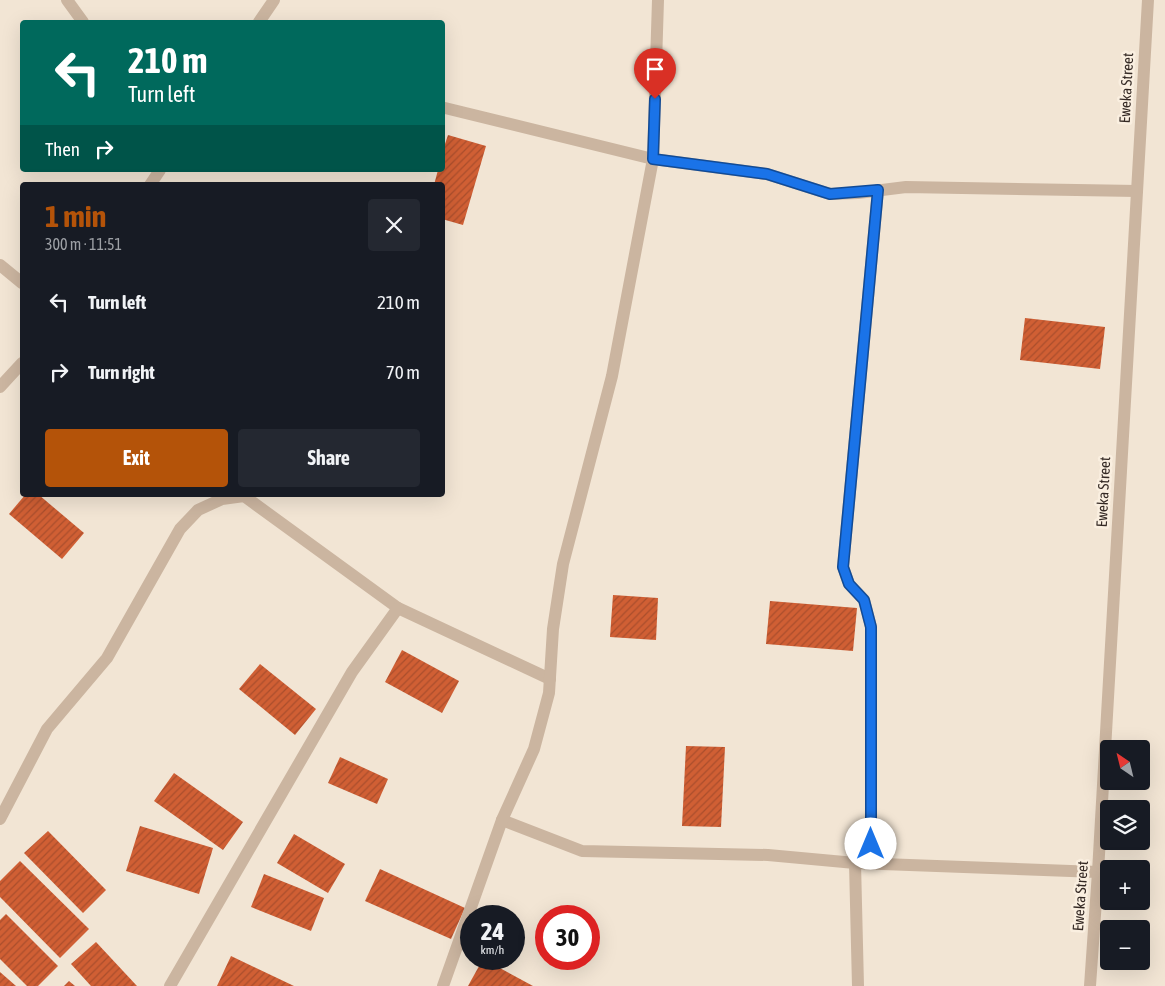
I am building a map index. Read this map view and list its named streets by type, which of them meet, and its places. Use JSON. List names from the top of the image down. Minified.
{"streets":{"street":["Eweka Street"]},"north":"top left","page":{"turn":["210 m","Turn left"],"then":"Then","heading":["1 min","300 m · 11:51"],"list":[{"name":"Turn left","value":"210 m"},{"name":"Turn right","value":"70 m"}],"buttons":["Exit","Share"],"map_buttons":["+","−"],"speed":"24 km/h","limit":"30"}}
